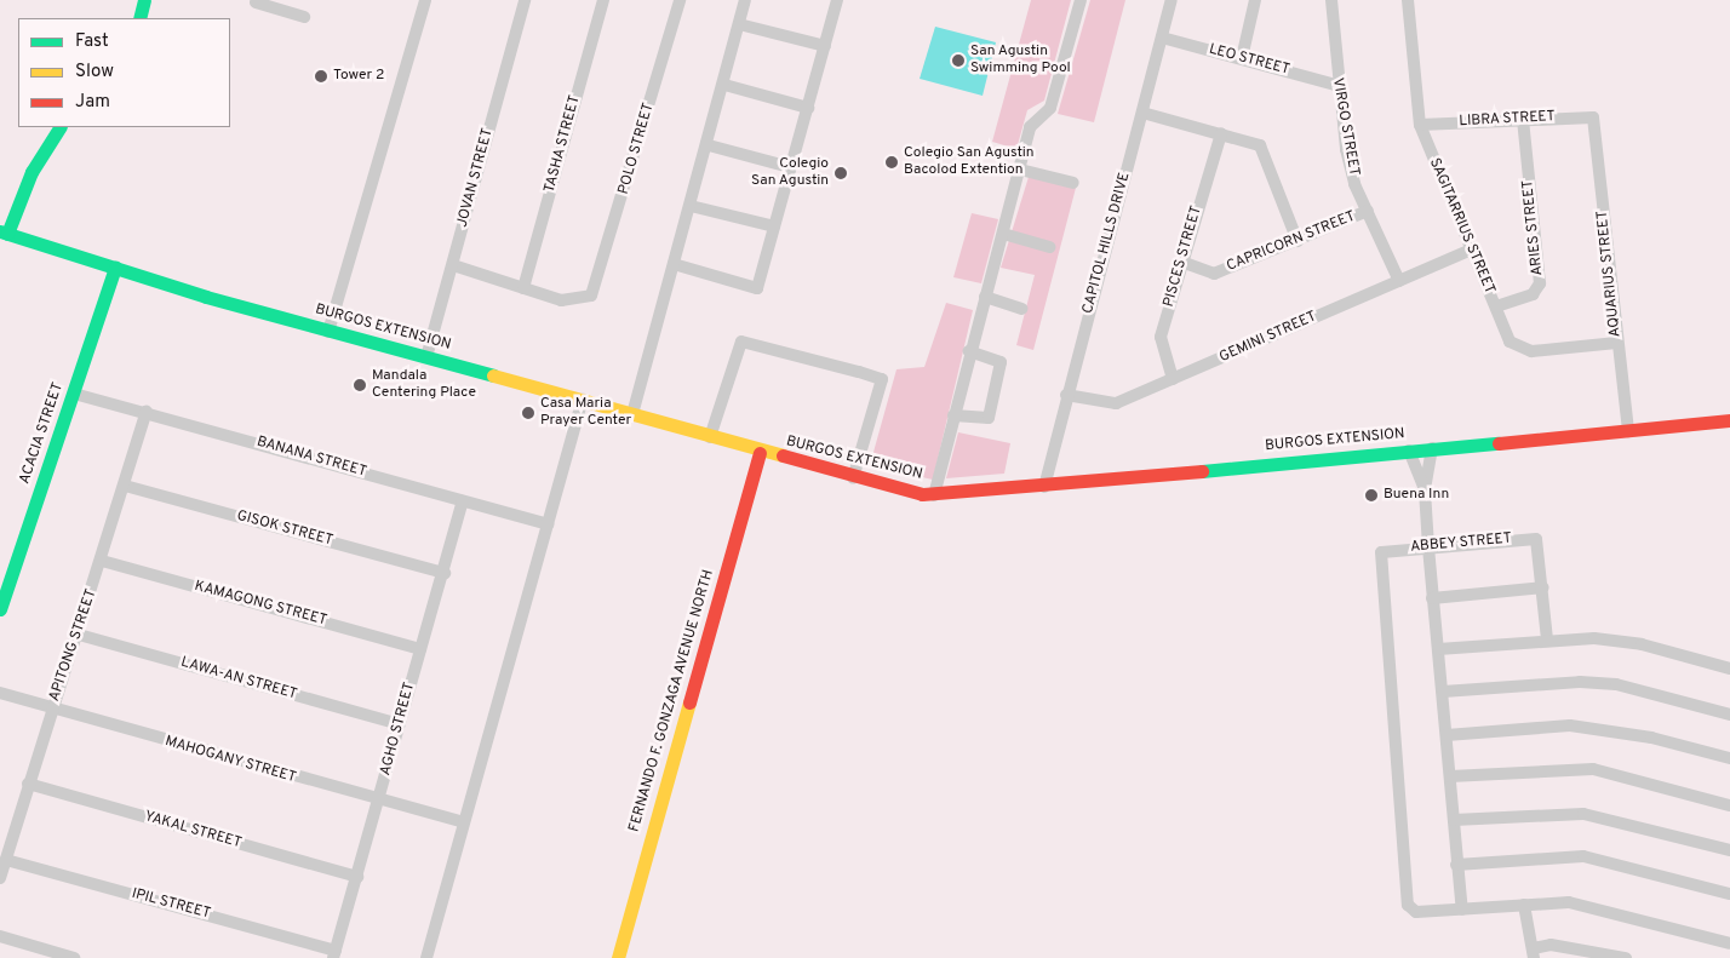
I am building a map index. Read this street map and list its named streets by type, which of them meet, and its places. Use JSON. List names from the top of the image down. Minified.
{"streets":{"main road":["BURGOS EXTENSION","ACACIA STREET","FERNANDO F. GONZAGA AVENUE NORTH"],"street":["LEO STREET","LIBRA STREET","VIRGO STREET","TASHA STREET","POLO STREET","JOVAN STREET","SAGITARRIUS STREET","ARIES STREET","CAPRICORN STREET","CAPITOL HILLS DRIVE","PISCES STREET","AQUARIUS STREET","GEMINI STREET","BANANA STREET","GISOK STREET","ABBEY STREET","KAMAGONG STREET","APITONG STREET","LAWA-AN STREET","AGHO STREET","MAHOGANY STREET","YAKAL STREET","IPIL STREET"]},"crossings":[["LEO STREET","VIRGO STREET"],["LEO STREET","CAPITOL HILLS DRIVE"],["LIBRA STREET","SAGITARRIUS STREET"],["LIBRA STREET","ARIES STREET"],["LIBRA STREET","AQUARIUS STREET"],["VIRGO STREET","CAPRICORN STREET"],["VIRGO STREET","GEMINI STREET"],["TASHA STREET","POLO STREET"],["JOVAN STREET","BURGOS EXTENSION"],["SAGITARRIUS STREET","ARIES STREET"],["SAGITARRIUS STREET","AQUARIUS STREET"],["SAGITARRIUS STREET","GEMINI STREET"],["CAPRICORN STREET","PISCES STREET"],["CAPITOL HILLS DRIVE","BURGOS EXTENSION"],["CAPITOL HILLS DRIVE","GEMINI STREET"],["PISCES STREET","GEMINI STREET"],["AQUARIUS STREET","BURGOS EXTENSION"],["BURGOS EXTENSION","ACACIA STREET"],["BURGOS EXTENSION","FERNANDO F. GONZAGA AVENUE NORTH"],["ACACIA STREET","BANANA STREET"],["BANANA STREET","APITONG STREET"],["BANANA STREET","AGHO STREET"],["GISOK STREET","APITONG STREET"],["GISOK STREET","AGHO STREET"],["KAMAGONG STREET","APITONG STREET"],["KAMAGONG STREET","AGHO STREET"],["APITONG STREET","LAWA-AN STREET"],["APITONG STREET","MAHOGANY STREET"],["APITONG STREET","YAKAL STREET"],["APITONG STREET","IPIL STREET"],["LAWA-AN STREET","AGHO STREET"],["AGHO STREET","MAHOGANY STREET"],["AGHO STREET","YAKAL STREET"],["AGHO STREET","IPIL STREET"]],"places":["San Agustin Swimming Pool","Tower 2","Colegio San Agustin Bacolod Extention","Colegio San Agustin","Mandala Centering Place","Casa Maria Prayer Center","Buena Inn"],"legend":["Fast","Slow","Jam"]}
